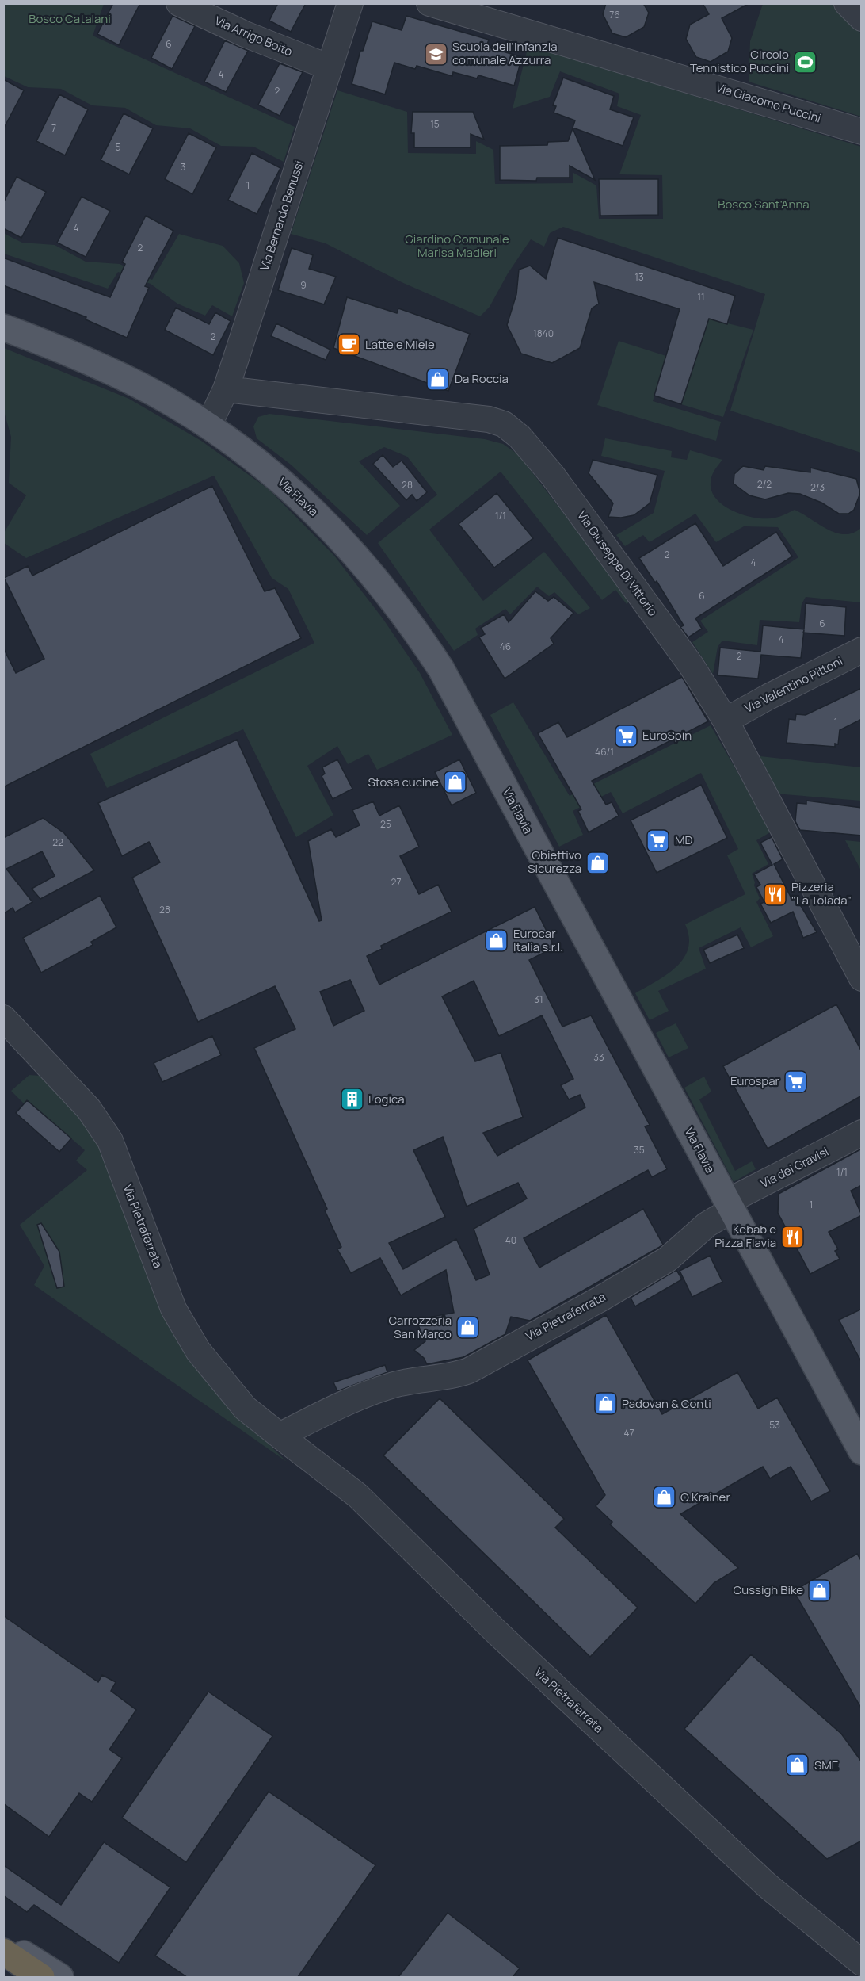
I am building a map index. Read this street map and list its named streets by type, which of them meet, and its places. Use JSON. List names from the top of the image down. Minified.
{"streets":{"main road":["Via Flavia"],"street":["Via Arrigo Boito","Via Giacomo Puccini","Via Bernardo Benussi","Via Giuseppe Di Vittorio","Via Valentino Pittoni","Via dei Gravisi","Via Pietraferrata"]},"crossings":[["Via Arrigo Boito","Via Bernardo Benussi"],["Via Bernardo Benussi","Via Flavia"],["Via Bernardo Benussi","Via Giuseppe Di Vittorio"],["Via Flavia","Via dei Gravisi"],["Via Flavia","Via Pietraferrata"],["Via Giuseppe Di Vittorio","Via Valentino Pittoni"],["Via dei Gravisi","Via Pietraferrata"]],"parks":["Bosco Catalani","Bosco Sant'Anna","Giardino Comunale Marisa Madieri"],"places":{"school or university":["Scuola dell'infanzia comunale Azzurra"],"sports":["Circolo Tennistico Puccini"],"cafe":["Latte e Miele"],"shop":["Da Roccia","Stosa cucine","Obiettivo Sicurezza","Eurocar Italia s.r.l.","Carrozzeria San Marco","Padovan & Conti","O.Krainer","Cussigh Bike","SME"],"supermarket":["EuroSpin","MD","Eurospar"],"restaurant":["Pizzeria \"La Tolada\"","Kebab e Pizza Flavia"],"building":["Logica"]},"house_numbers":["76","6","4","2","15","7","5","3","1","4","2","13","9","11","1840","2","2/2","28","2/3","1/1","2","4","6","6","4","46","2","1","46/1","25","22","27","28","31","33","35","1/1","1","40","53","47"]}
